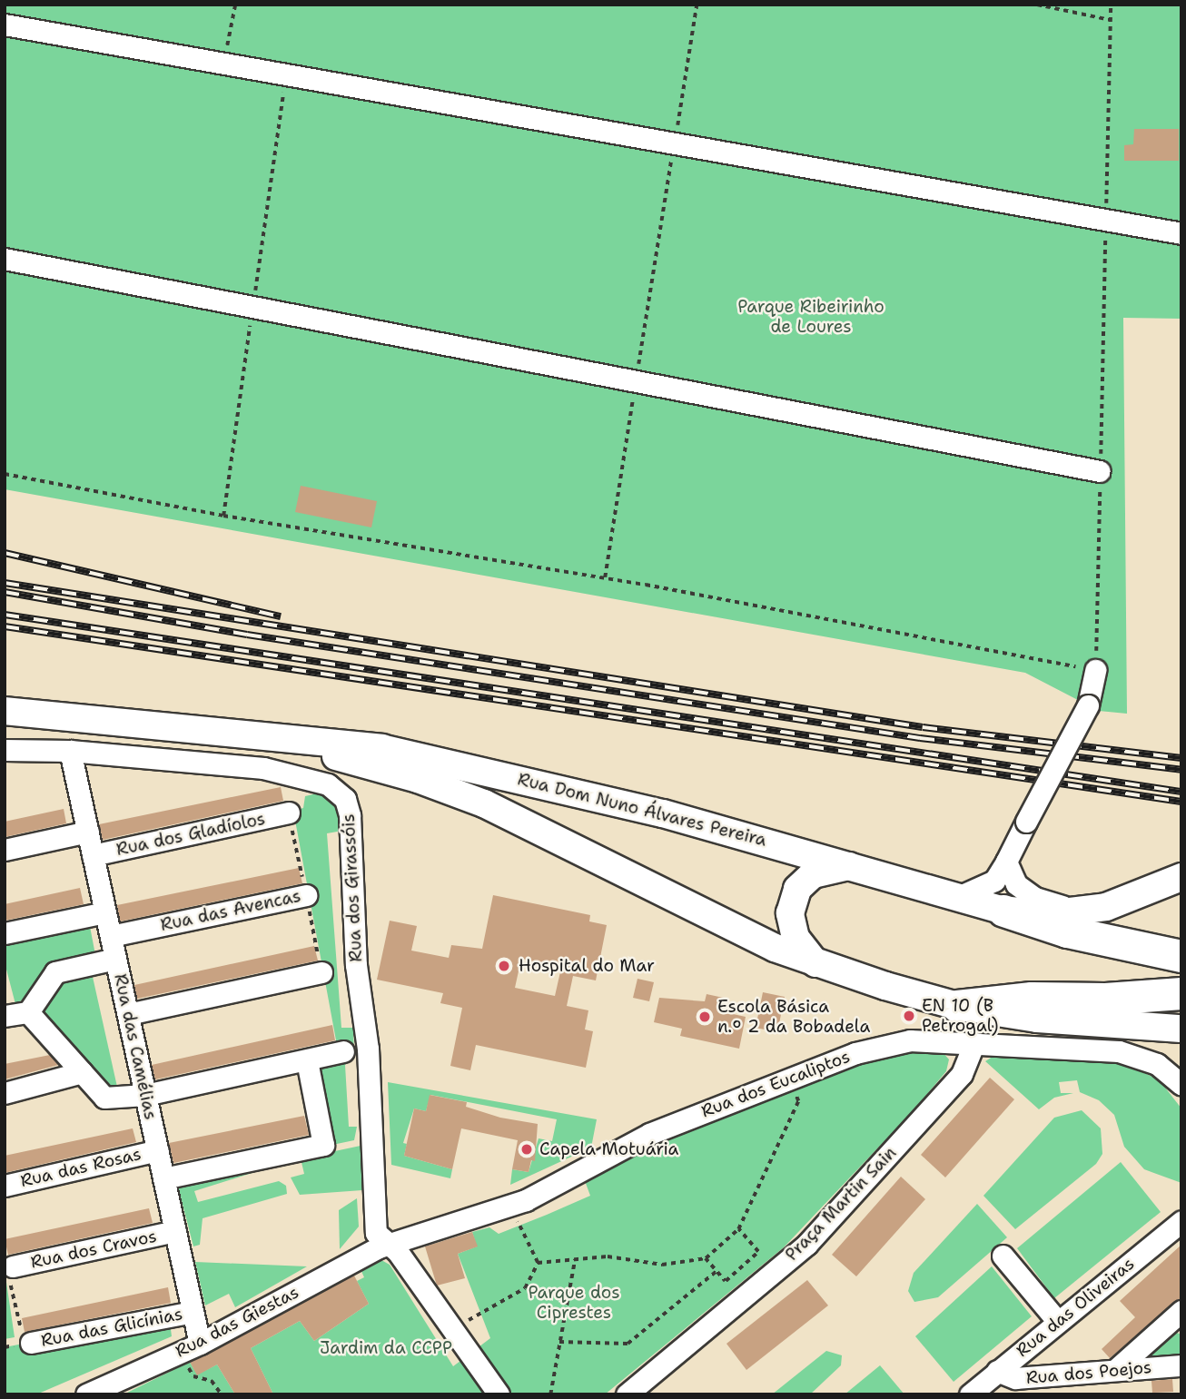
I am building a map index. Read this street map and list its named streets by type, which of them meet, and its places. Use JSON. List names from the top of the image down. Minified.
{"streets":{"main road":["Rua Dom Nuno Álvares Pereira"],"street":["Rua dos Gladíolos","Rua dos Girassóis","Rua das Avencas","Rua das Camélias","Rua dos Eucaliptos","Rua das Rosas","Praça Martin Sain","Rua dos Cravos","Rua das Oliveiras","Rua das Giestas","Rua das Glicínias","Rua dos Poejos"]},"crossings":[["Rua dos Gladíolos","Rua das Camélias"],["Rua dos Girassóis","Rua das Camélias"],["Rua dos Girassóis","Rua dos Eucaliptos"],["Rua dos Girassóis","Rua das Giestas"],["Rua das Avencas","Rua das Camélias"],["Rua das Camélias","Rua das Rosas"],["Rua das Camélias","Rua dos Cravos"],["Rua das Camélias","Rua das Giestas"],["Rua das Camélias","Rua das Glicínias"],["Rua dos Eucaliptos","Praça Martin Sain"],["Rua dos Eucaliptos","Rua das Giestas"],["Rua das Oliveiras","Rua dos Poejos"]],"parks":["Parque Ribeirinho de Loures","Parque dos Ciprestes","Jardim da CCPP"],"places":["Hospital do Mar","EN 10 (B Petrogal)","Escola Básica n.º 2 da Bobadela","Capela Motuária"]}
